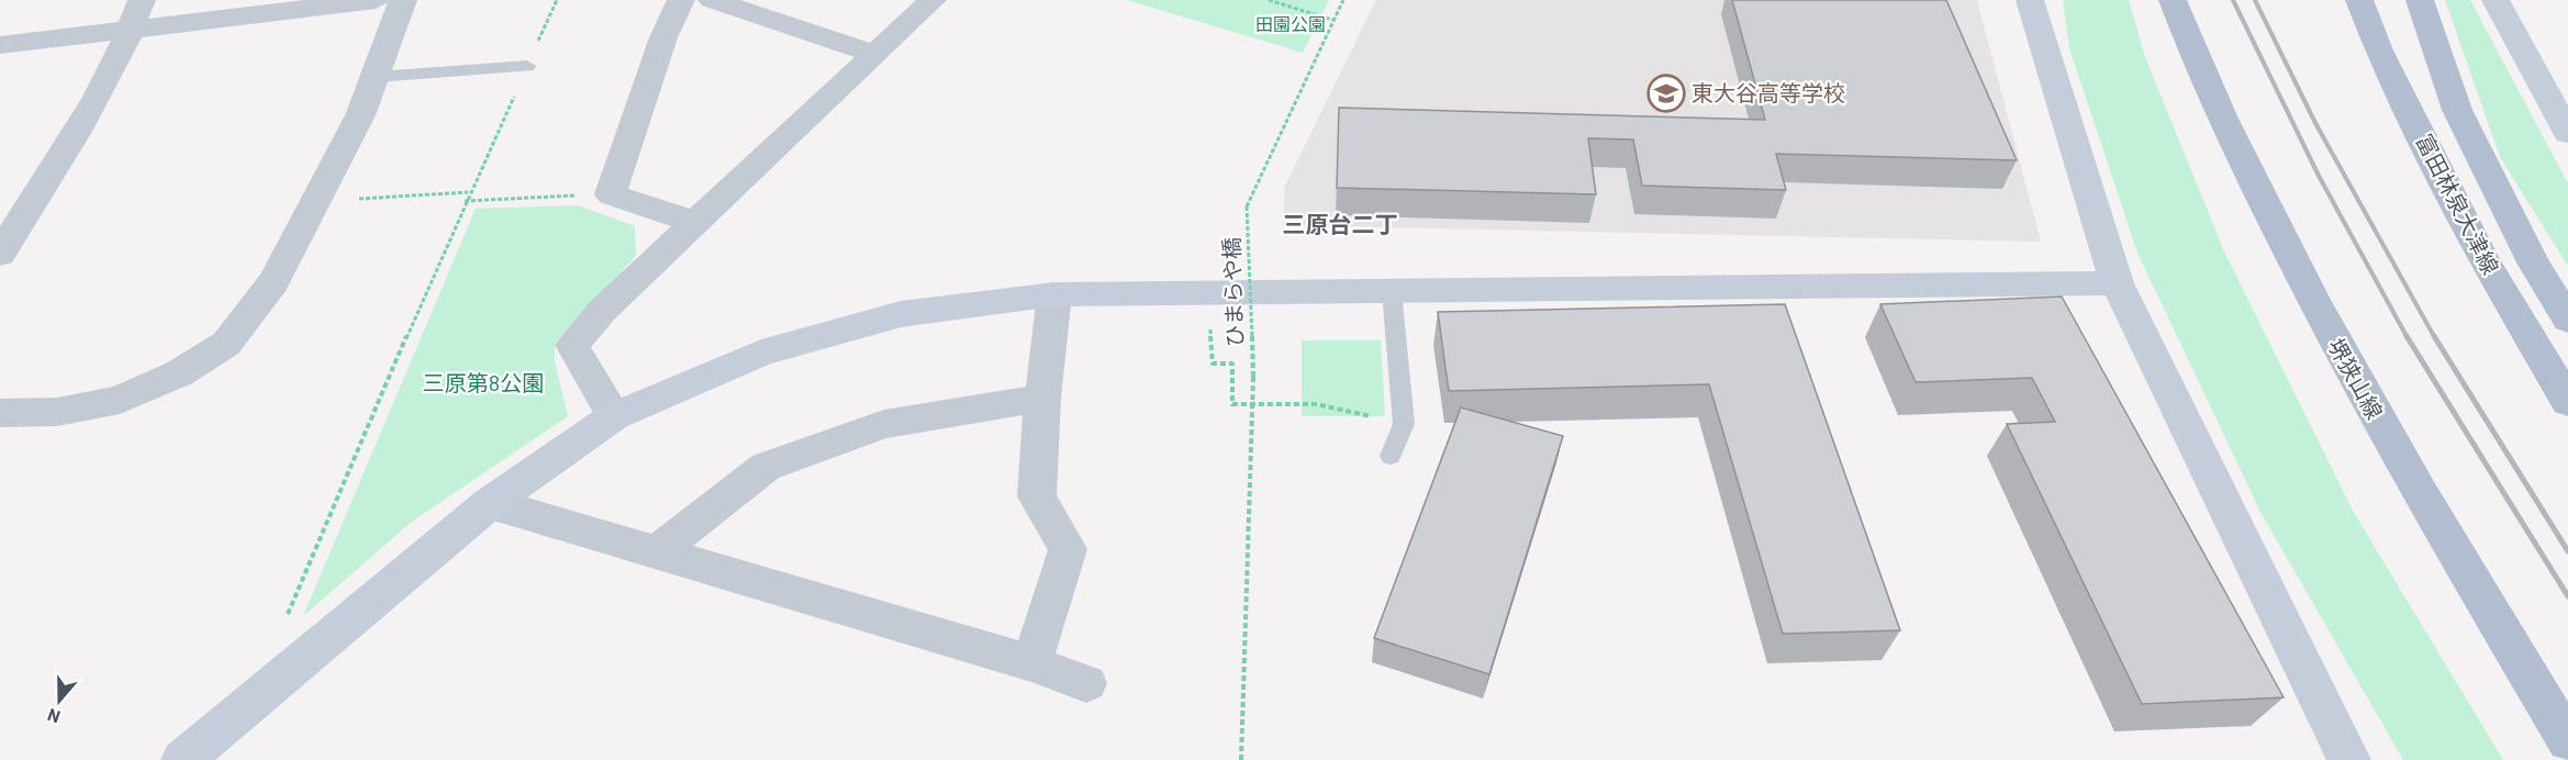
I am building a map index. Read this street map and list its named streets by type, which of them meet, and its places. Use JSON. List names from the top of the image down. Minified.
{"streets":{"main road":["富田林泉大津線","堺狭山線"],"path":["ひまらや橋"]},"districts":["三原台二丁"],"parks":["田園公園","三原第8公園"],"places":{"school or university":["東大谷高等学校"]},"north":"bottom"}
